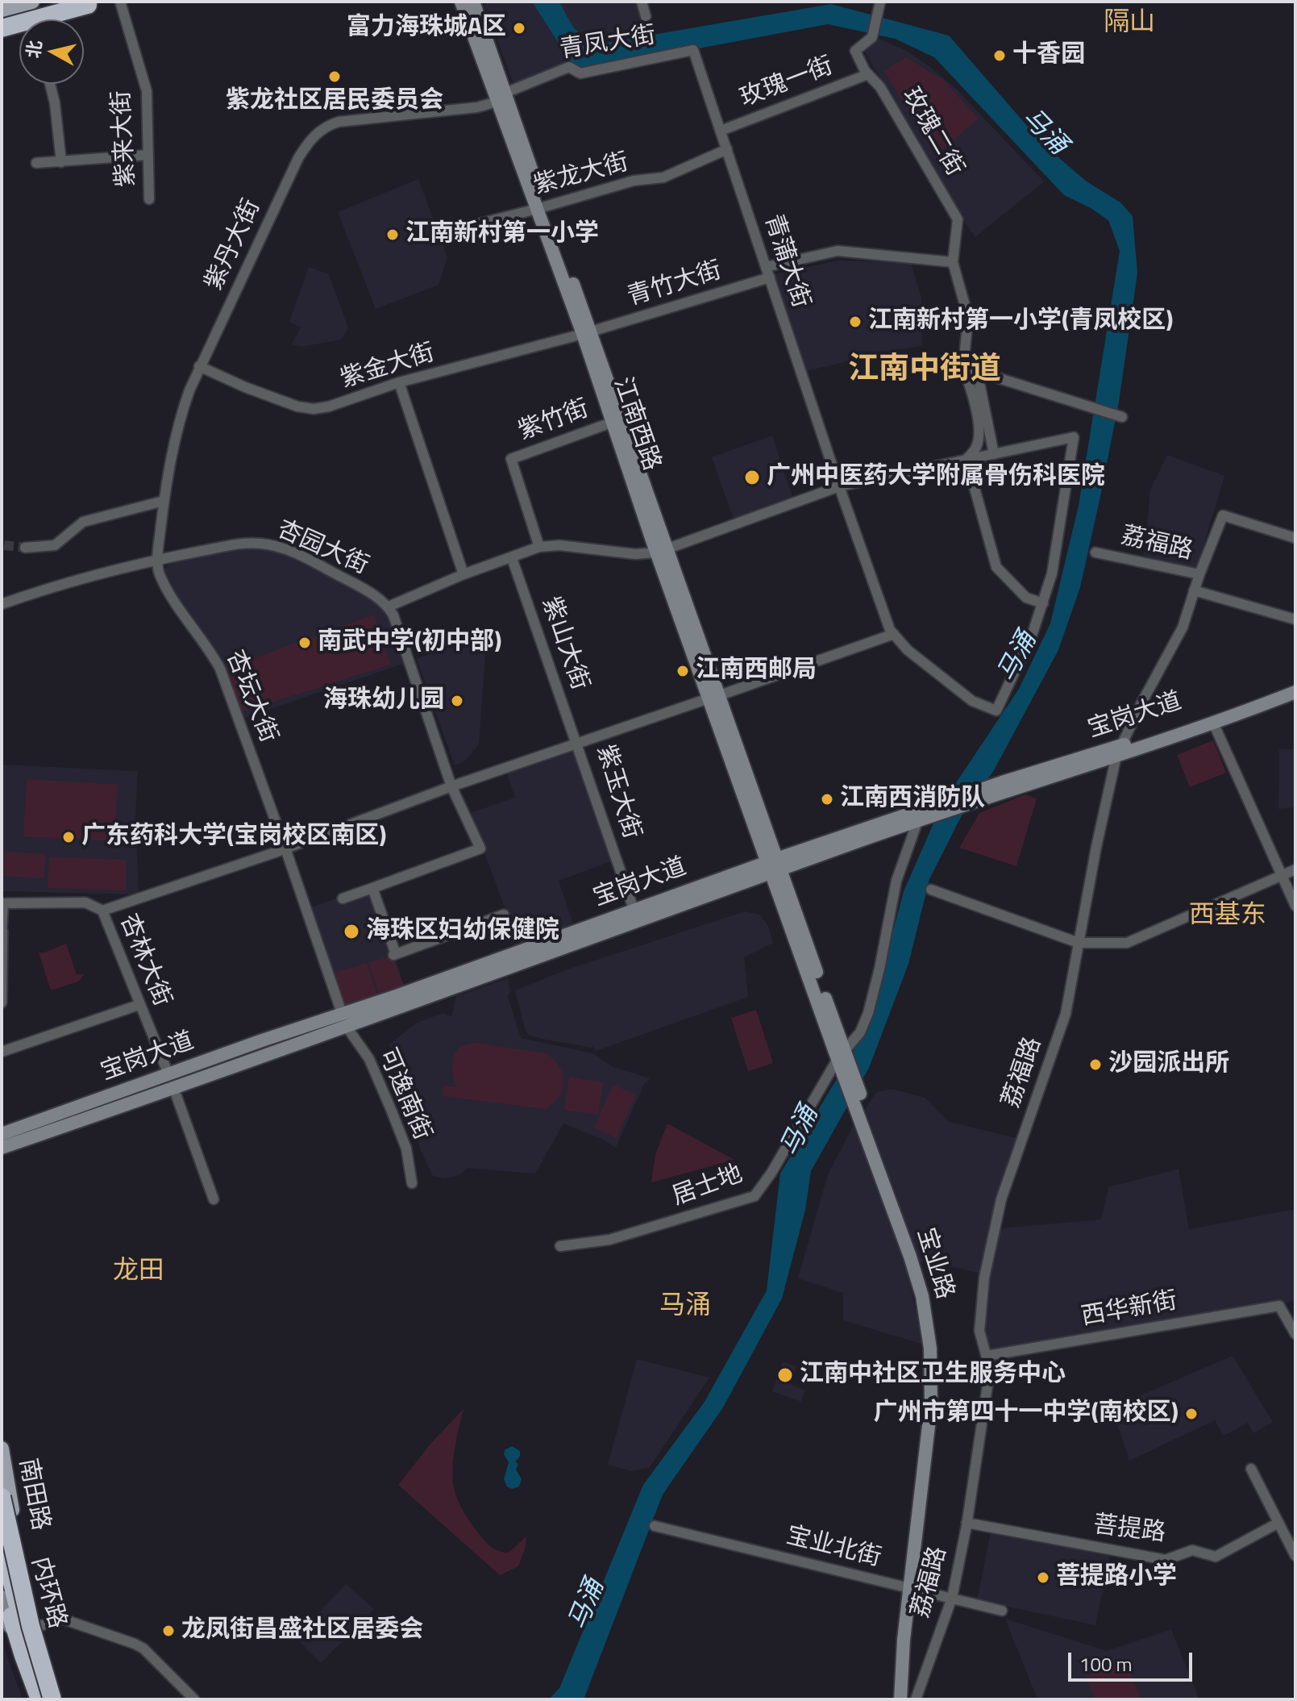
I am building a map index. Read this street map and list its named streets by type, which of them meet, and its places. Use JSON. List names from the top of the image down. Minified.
{"streets":{"highway":["内环路"],"main road":["江南西路","宝岗大道","宝业路","南田路"],"street":["青凤大街","玫瑰一街","玫瑰二街","紫来大街","紫龙大街","紫丹大街","青蒲大街","青竹大街","紫金大街","紫竹街","荔福路","杏园大街","紫山大街","杏坛大街","紫玉大街","杏林大街","可逸南街","居士地","西华新街","菩提路","宝业北街"]},"crossings":[["青凤大街","紫丹大街"],["青凤大街","青蒲大街"],["玫瑰一街","玫瑰二街"],["玫瑰一街","青蒲大街"],["玫瑰二街","青竹大街"],["紫龙大街","青蒲大街"],["紫丹大街","紫金大街"],["紫丹大街","杏园大街"],["紫丹大街","杏坛大街"],["青蒲大街","青竹大街"],["青蒲大街","紫玉大街"],["青竹大街","紫金大街"],["青竹大街","江南西路"],["紫金大街","江南西路"],["紫竹街","江南西路"],["荔福路","宝岗大道"],["荔福路","西华新街"],["荔福路","菩提路"],["荔福路","宝业北街"],["杏园大街","杏坛大街"],["紫山大街","紫玉大街"],["杏坛大街","宝岗大道"],["宝岗大道","紫玉大街"],["宝岗大道","杏林大街"],["宝岗大道","可逸南街"],["宝岗大道","居士地"],["宝岗大道","宝业路"],["居士地","宝业路"],["宝业路","宝业北街"]],"districts":["隔山","江南中街道","西基东","龙田","马涌"],"water":["马涌"],"places":["富力海珠城A区","十香园","紫龙社区居民委员会","江南新村第一小学","江南新村第一小学(青凤校区)","广州中医药大学附属骨伤科医院","南武中学(初中部)","江南西邮局","海珠幼儿园","江南西消防队","广东药科大学(宝岗校区南区)","海珠区妇幼保健院","沙园派出所","江南中社区卫生服务中心","广州市第四十一中学(南校区)","菩提路小学","龙凤街昌盛社区居委会"],"scale_bar":"100 m","north":"left"}
